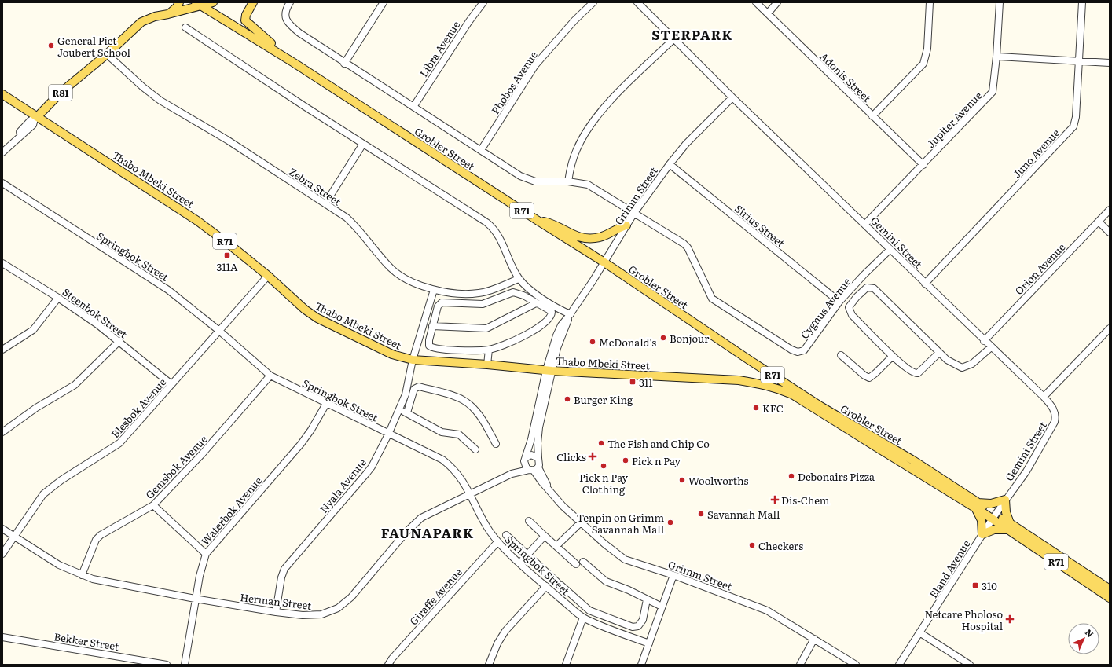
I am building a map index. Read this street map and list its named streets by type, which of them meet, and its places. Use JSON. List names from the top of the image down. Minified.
{"streets":{"main road":["R81","Grobler Street","Thabo Mbeki Street","R71"],"street":["Libra Avenue","Adonis Street","Phobos Avenue","Jupiter Avenue","Juno Avenue","Zebra Street","Grimm Street","Sirius Street","Gemini Street","Springbok Street","Orion Avenue","Cygnus Avenue","Steenbok Street","Blesbok Avenue","Gemsbok Avenue","Nyala Avenue","Waterbok Avenue","Eland Avenue","Giraffe Avenue","Herman Street","Bekker Street"]},"crossings":[["Libra Avenue","Grobler Street"],["Adonis Street","Jupiter Avenue"],["Phobos Avenue","Grobler Street"],["R81","Grobler Street"],["R81","Thabo Mbeki Street"],["R81","Zebra Street"],["Jupiter Avenue","Gemini Street"],["Grobler Street","Thabo Mbeki Street"],["Grobler Street","Grimm Street"],["Grobler Street","Gemini Street"],["Grobler Street","Cygnus Avenue"],["Grobler Street","Eland Avenue"],["Juno Avenue","Gemini Street"],["Thabo Mbeki Street","Grimm Street"],["Thabo Mbeki Street","Blesbok Avenue"],["Thabo Mbeki Street","Nyala Avenue"],["Zebra Street","Nyala Avenue"],["Grimm Street","Sirius Street"],["Grimm Street","Gemini Street"],["Grimm Street","Herman Street"],["Sirius Street","Cygnus Avenue"],["Gemini Street","Orion Avenue"],["Gemini Street","Cygnus Avenue"],["Gemini Street","Eland Avenue"],["Springbok Street","Blesbok Avenue"],["Springbok Street","Gemsbok Avenue"],["Springbok Street","Nyala Avenue"],["Springbok Street","Waterbok Avenue"],["Springbok Street","Giraffe Avenue"],["Springbok Street","Herman Street"],["Steenbok Street","Blesbok Avenue"],["Blesbok Avenue","Herman Street"],["Gemsbok Avenue","Herman Street"],["Nyala Avenue","Herman Street"],["Waterbok Avenue","Herman Street"]],"districts":["STERPARK","FAUNAPARK"],"places":{"other":["General Piet Joubert School","Bonjour","McDonald's","Burger King","KFC","The Fish and Chip Co","Pick n Pay","Pick n Pay Clothing","Debonairs Pizza","Woolworths","Savannah Mall","Tenpin on Grimm Savannah Mall","Checkers"],"transit":["311A","311","310"],"health":["Clicks","Dis-Chem","Netcare Pholoso Hospital"]},"north":"top right"}
